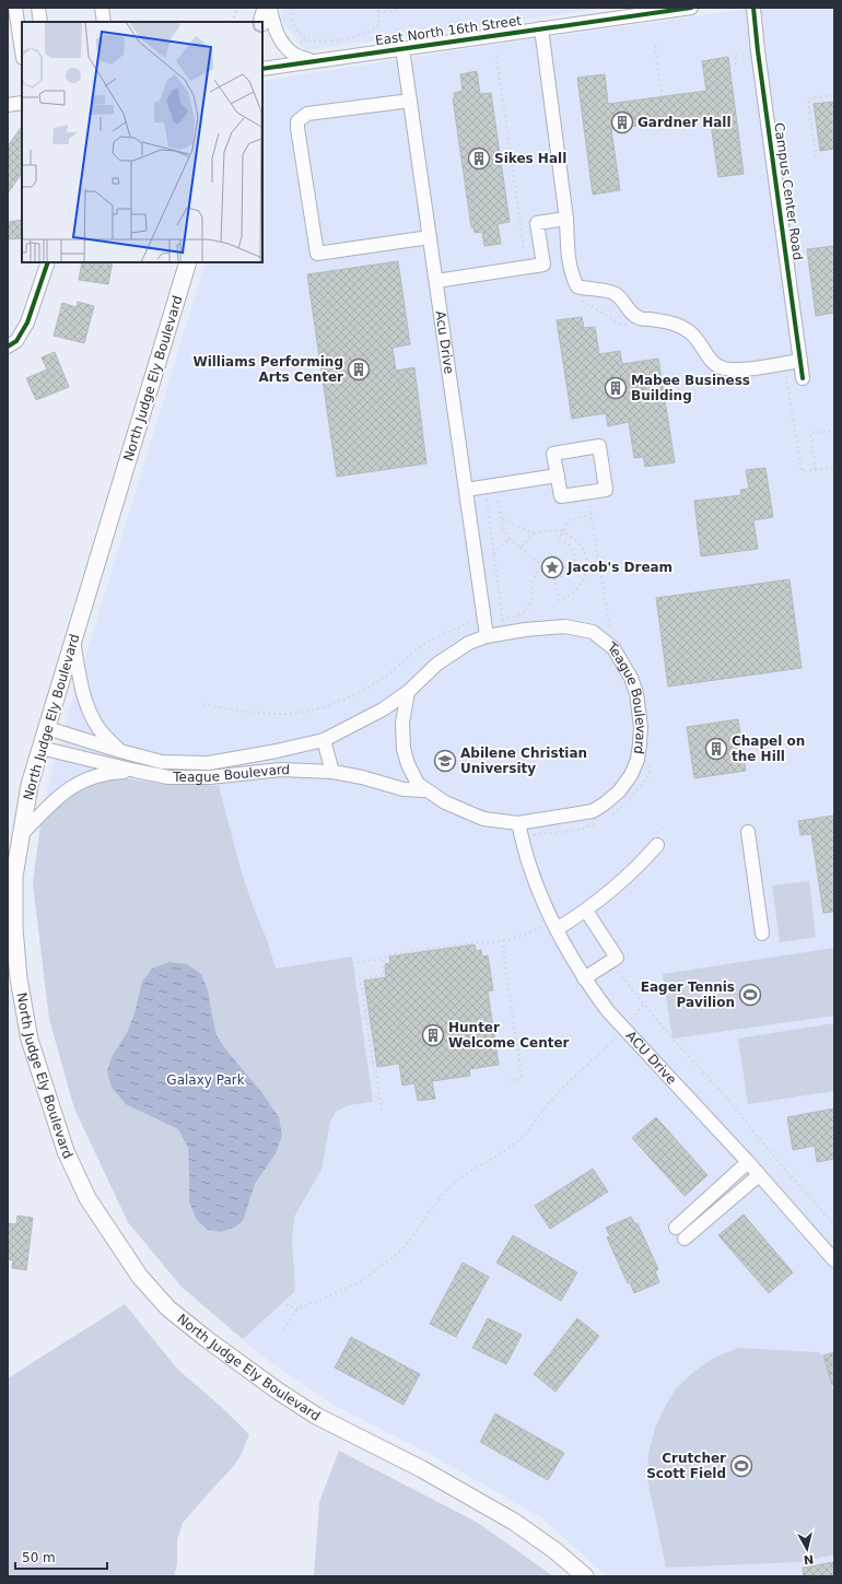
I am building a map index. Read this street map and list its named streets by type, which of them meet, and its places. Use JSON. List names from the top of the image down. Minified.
{"streets":{"main road":["North Judge Ely Boulevard"],"street":["East North 16th Street","Campus Center Road","Acu Drive","Teague Boulevard","ACU Drive"]},"crossings":[["East North 16th Street","Acu Drive"],["Acu Drive","Teague Boulevard"],["North Judge Ely Boulevard","Teague Boulevard"],["Teague Boulevard","ACU Drive"]],"parks":["Galaxy Park"],"places":{"building":["Gardner Hall","Sikes Hall","Williams Performing Arts Center","Mabee Business Building","Chapel on the Hill","Hunter Welcome Center"],"place":["Jacob's Dream"],"school or university":["Abilene Christian University"],"sports":["Eager Tennis Pavilion","Crutcher Scott Field"]},"scale_bar":"50 m","north":"bottom"}
